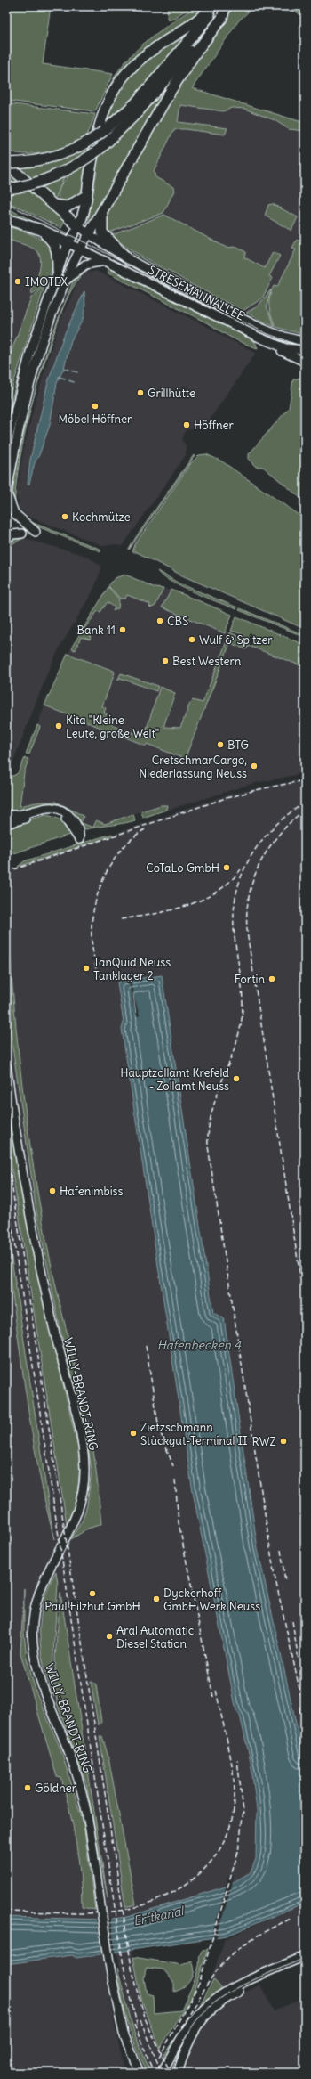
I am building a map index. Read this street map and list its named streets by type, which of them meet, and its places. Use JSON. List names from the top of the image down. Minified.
{"streets":{"main road":["STRESEMANNALLEE","WILLY-BRANDT-RING"]},"water":["Hafenbecken 4","Erftkanal"],"places":["IMOTEX","Grillhütte","Möbel Höffner","Höffner","Kochmütze","CBS","Bank 11","Wulf & Spitzer","Best Western","Kita \"Kleine Leute, große Welt\"","BTG","CretschmarCargo, Niederlassung Neuss","CoTaLo GmbH","TanQuid Neuss Tanklager 2","Fortin","Hauptzollamt Krefeld - Zollamt Neuss","Hafenimbiss","Zietzschmann Stückgut-Terminal II","RWZ","Paul Filzhut GmbH","Dyckerhoff GmbH Werk Neuss","Aral Automatic Diesel Station","Göldner"]}
